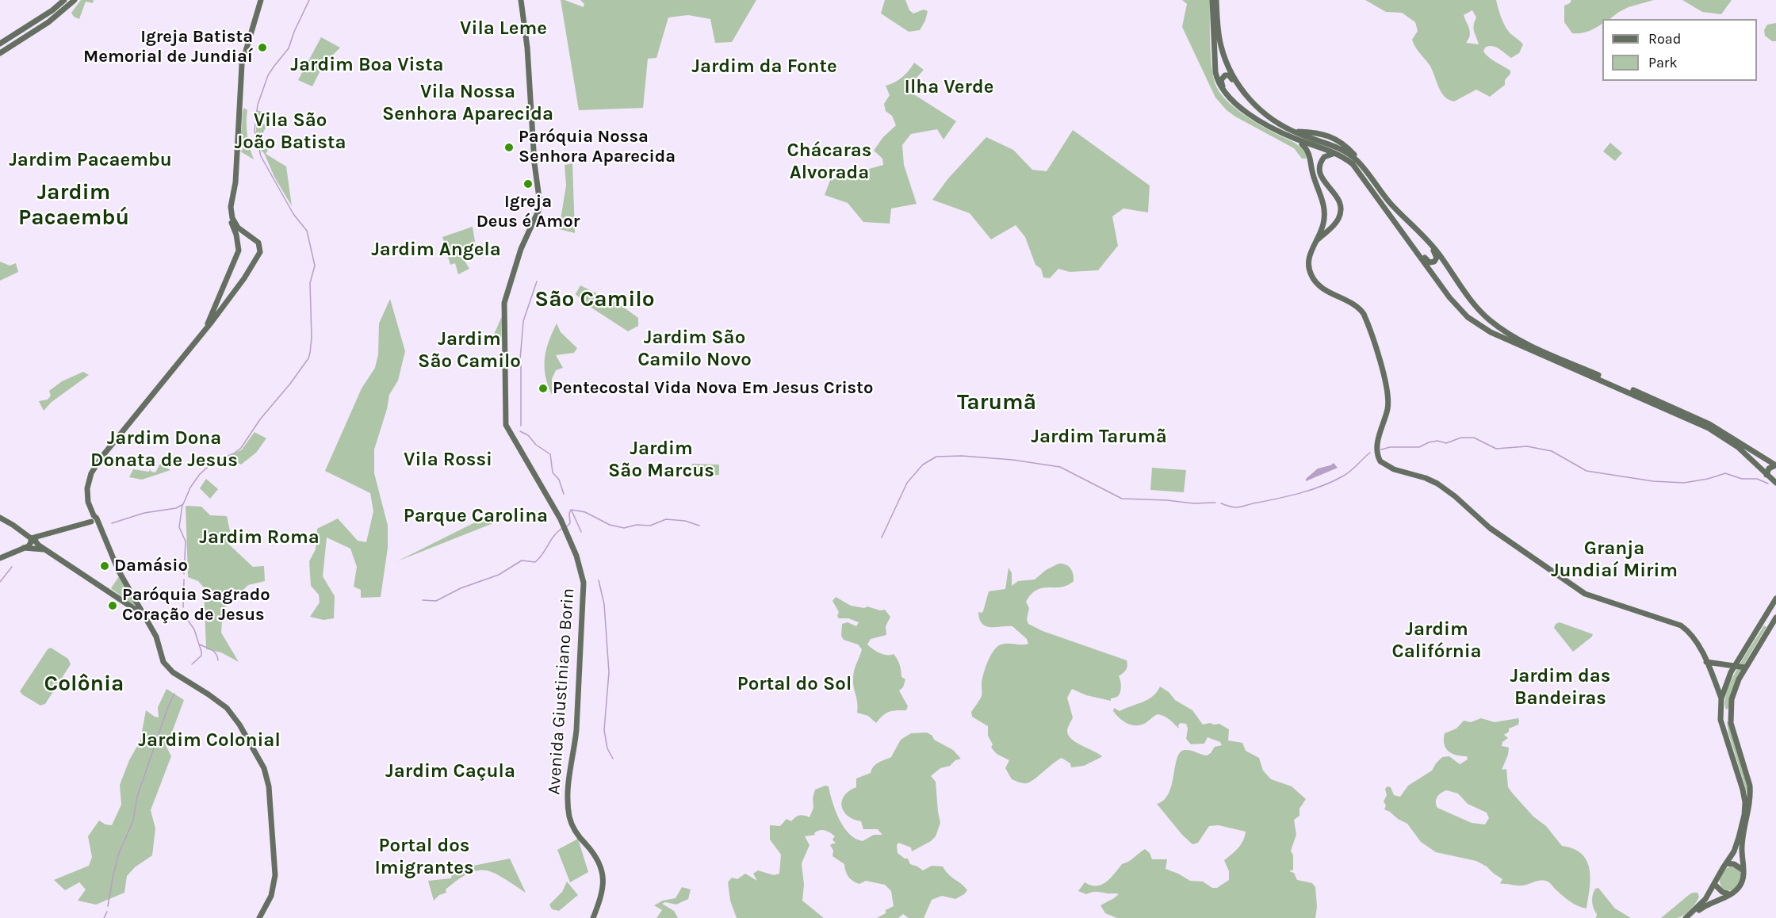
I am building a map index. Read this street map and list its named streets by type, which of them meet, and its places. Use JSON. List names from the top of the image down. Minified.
{"streets":{"main road":["Avenida Giustiniano Borin"]},"districts":["Vila Leme","Jardim Boa Vista","Jardim da Fonte","Ilha Verde","Vila Nossa Senhora Aparecida","Vila São João Batista","Chácaras Alvorada","Jardim Pacaembu","Jardim Pacaembú","Jardim Angela","São Camilo","Jardim São Camilo Novo","Jardim São Camilo","Tarumã","Jardim Tarumã","Jardim Dona Donata de Jesus","Jardim São Marcus","Vila Rossi","Parque Carolina","Jardim Roma","Granja Jundiaí Mirim","Jardim Califórnia","Jardim das Bandeiras","Colônia","Portal do Sol","Jardim Colonial","Jardim Caçula","Portal dos Imigrantes"],"places":["Igreja Batista Memorial de Jundiaí","Paróquia Nossa Senhora Aparecida","Igreja Deus é Amor","Pentecostal Vida Nova Em Jesus Cristo","Damásio","Paróquia Sagrado Coração de Jesus"],"legend":["Road","Park"]}
